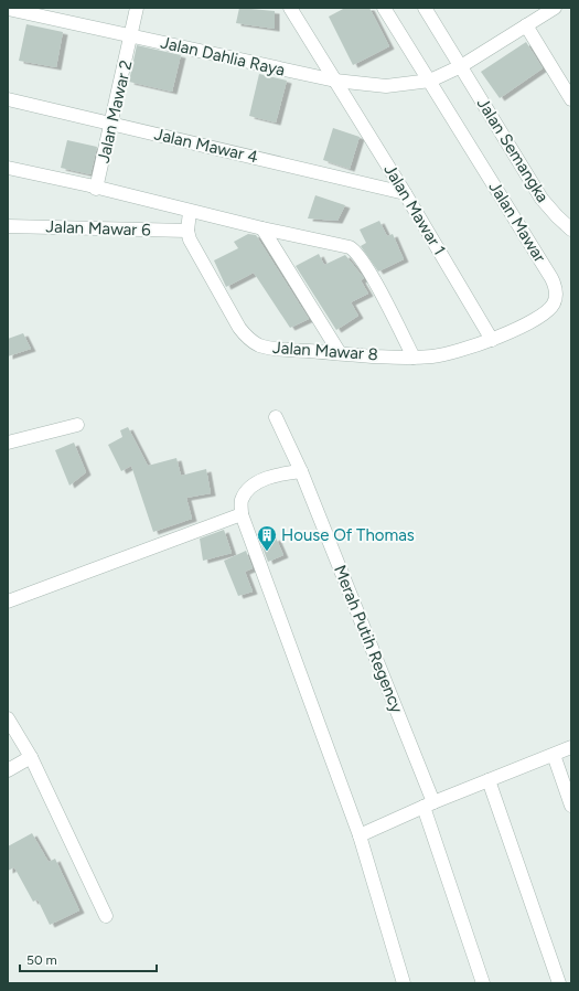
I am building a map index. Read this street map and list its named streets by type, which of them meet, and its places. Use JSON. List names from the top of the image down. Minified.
{"streets":{"street":["Jalan Dahlia Raya","Jalan Mawar 2","Jalan Mawar 4","Jalan Semangka","Jalan Mawar 1","Jalan Mawar","Jalan Mawar 6","Jalan Mawar 8","Merah Putih Regency"]},"crossings":[["Jalan Dahlia Raya","Jalan Mawar 2"],["Jalan Dahlia Raya","Jalan Semangka"],["Jalan Dahlia Raya","Jalan Mawar 1"],["Jalan Dahlia Raya","Jalan Mawar"],["Jalan Mawar 2","Jalan Mawar 4"],["Jalan Mawar 4","Jalan Mawar 1"],["Jalan Mawar 1","Jalan Mawar"],["Jalan Mawar 1","Jalan Mawar 8"],["Jalan Mawar","Jalan Mawar 8"],["Jalan Mawar 6","Jalan Mawar 8"]],"places":{"building":["House Of Thomas"]},"scale_bar":"50 m"}
